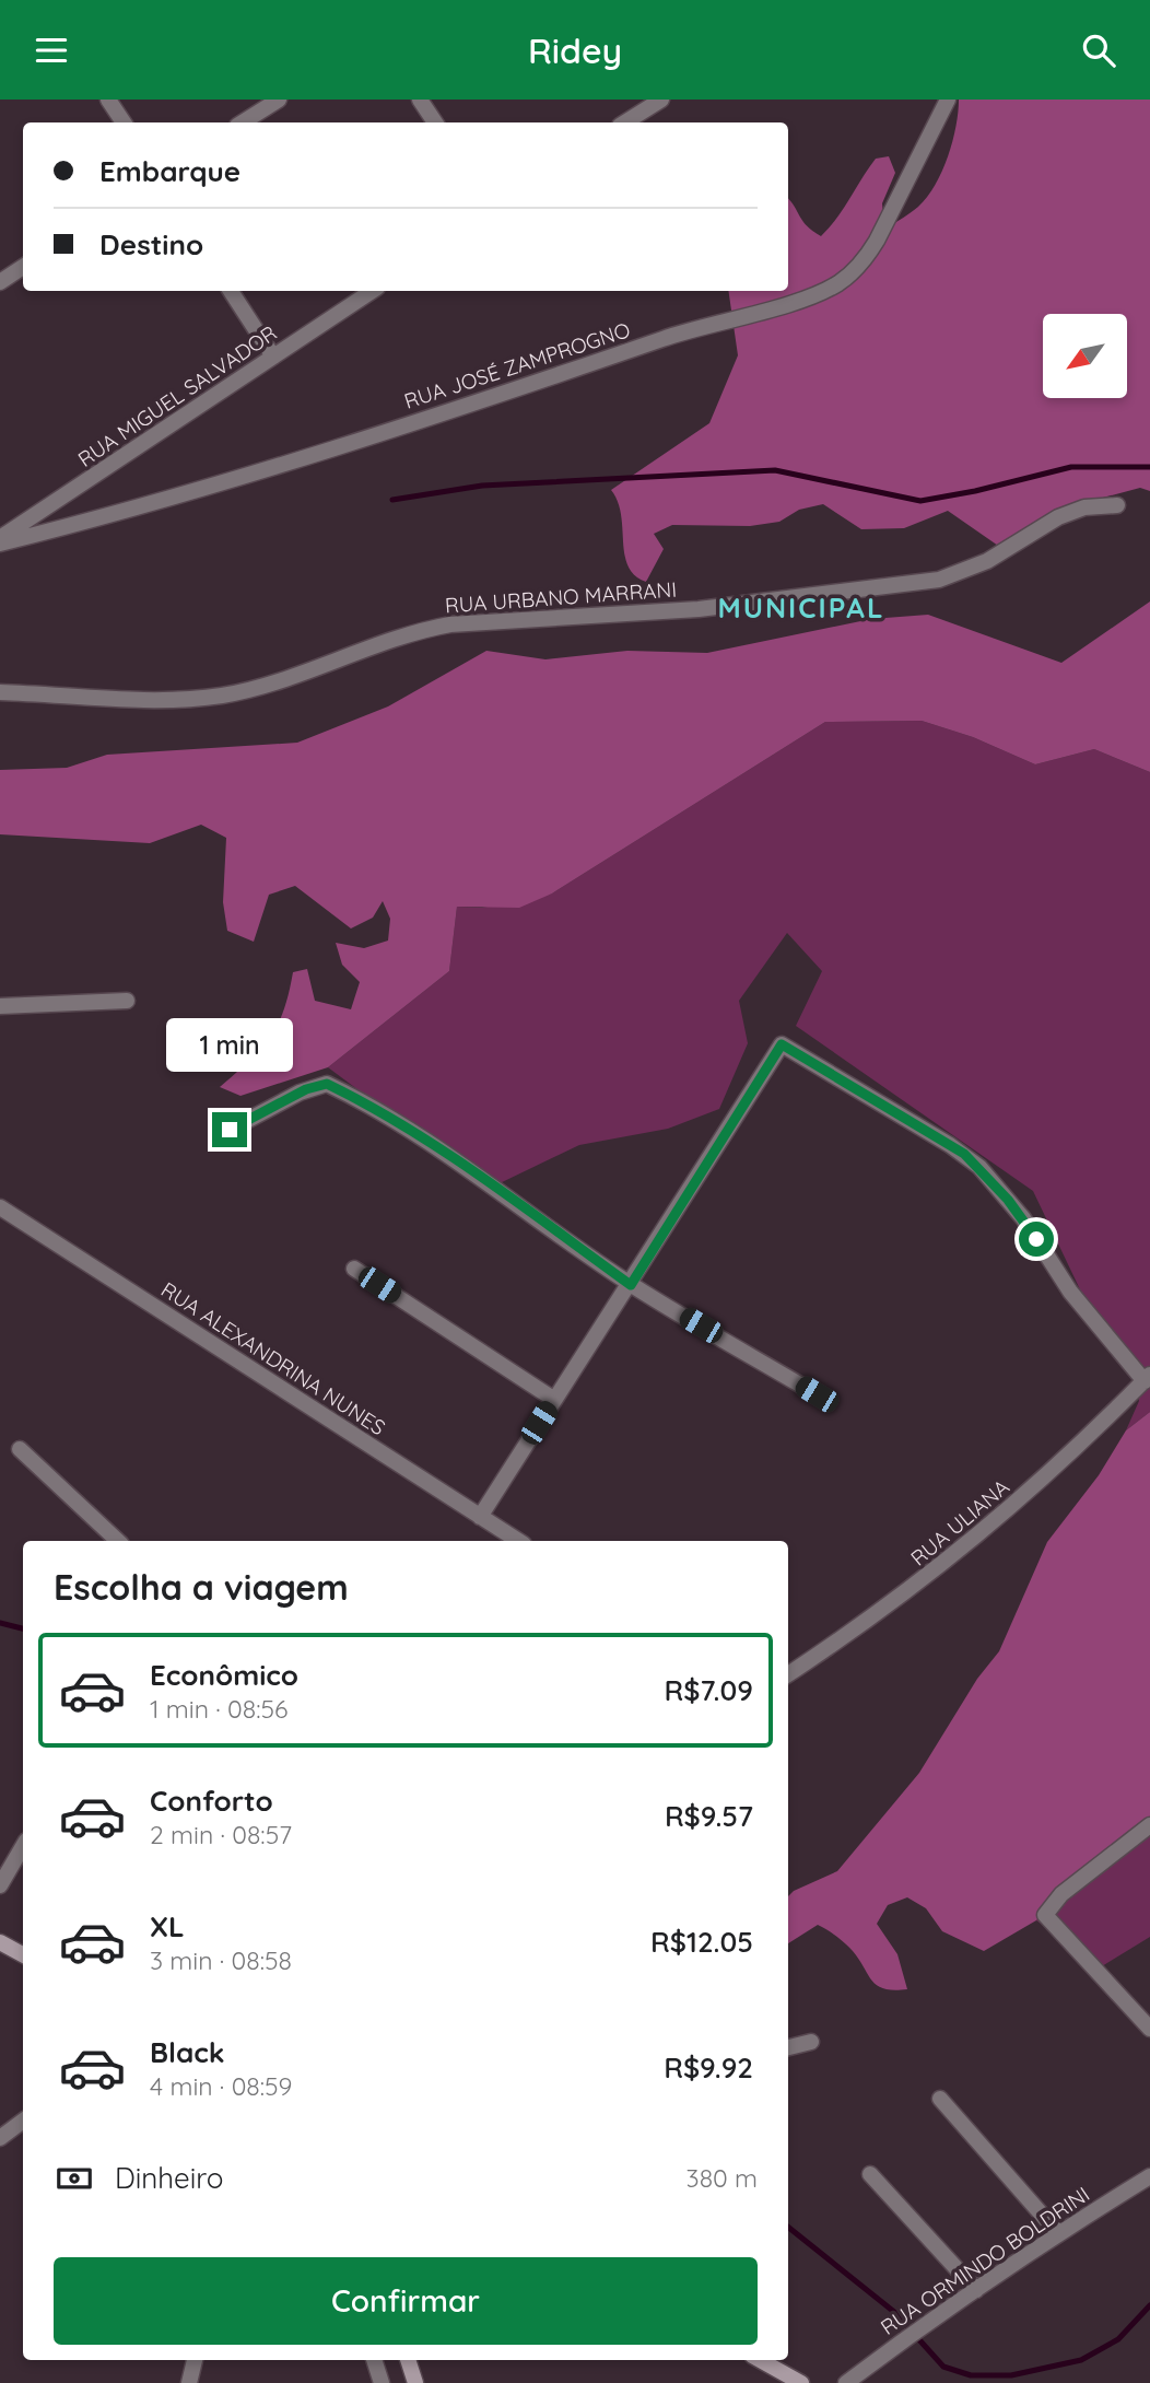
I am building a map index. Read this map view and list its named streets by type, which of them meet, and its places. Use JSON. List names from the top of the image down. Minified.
{"streets":{"street":["RUA JOSÉ ZAMPROGNO","RUA MIGUEL SALVADOR","RUA URBANO MARRANI","RUA ALEXANDRINA NUNES","RUA ULIANA","RUA ORMINDO BOLDRINI"]},"crossings":[["RUA JOSÉ ZAMPROGNO","RUA MIGUEL SALVADOR"]],"districts":["MUNICIPAL"],"north":"bottom left","page":{"header":"Ridey","banner":["Embarque","Destino"],"bubble":"1 min","heading":"Escolha a viagem","list":[{"name":"Econômico","note":"1 min · 08:56","value":"R$7.09"},{"name":"Conforto","note":"2 min · 08:57","value":"R$9.57"},{"name":"XL","note":"3 min · 08:58","value":"R$12.05"},{"name":"Black","note":"4 min · 08:59","value":"R$9.92"}],"pay":["Dinheiro","380 m"],"buttons":"Confirmar"}}
